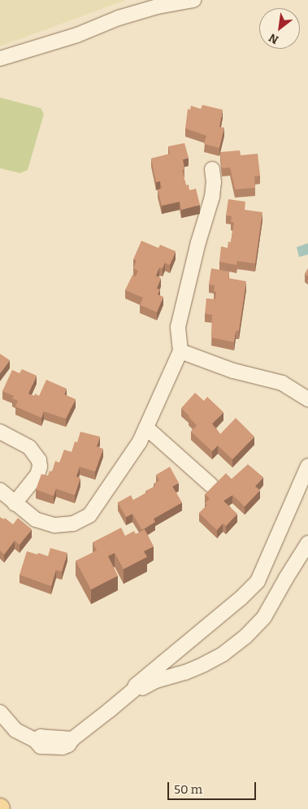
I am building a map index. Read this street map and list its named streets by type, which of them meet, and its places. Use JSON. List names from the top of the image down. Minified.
{"scale_bar":"50 m","north":"bottom left"}
